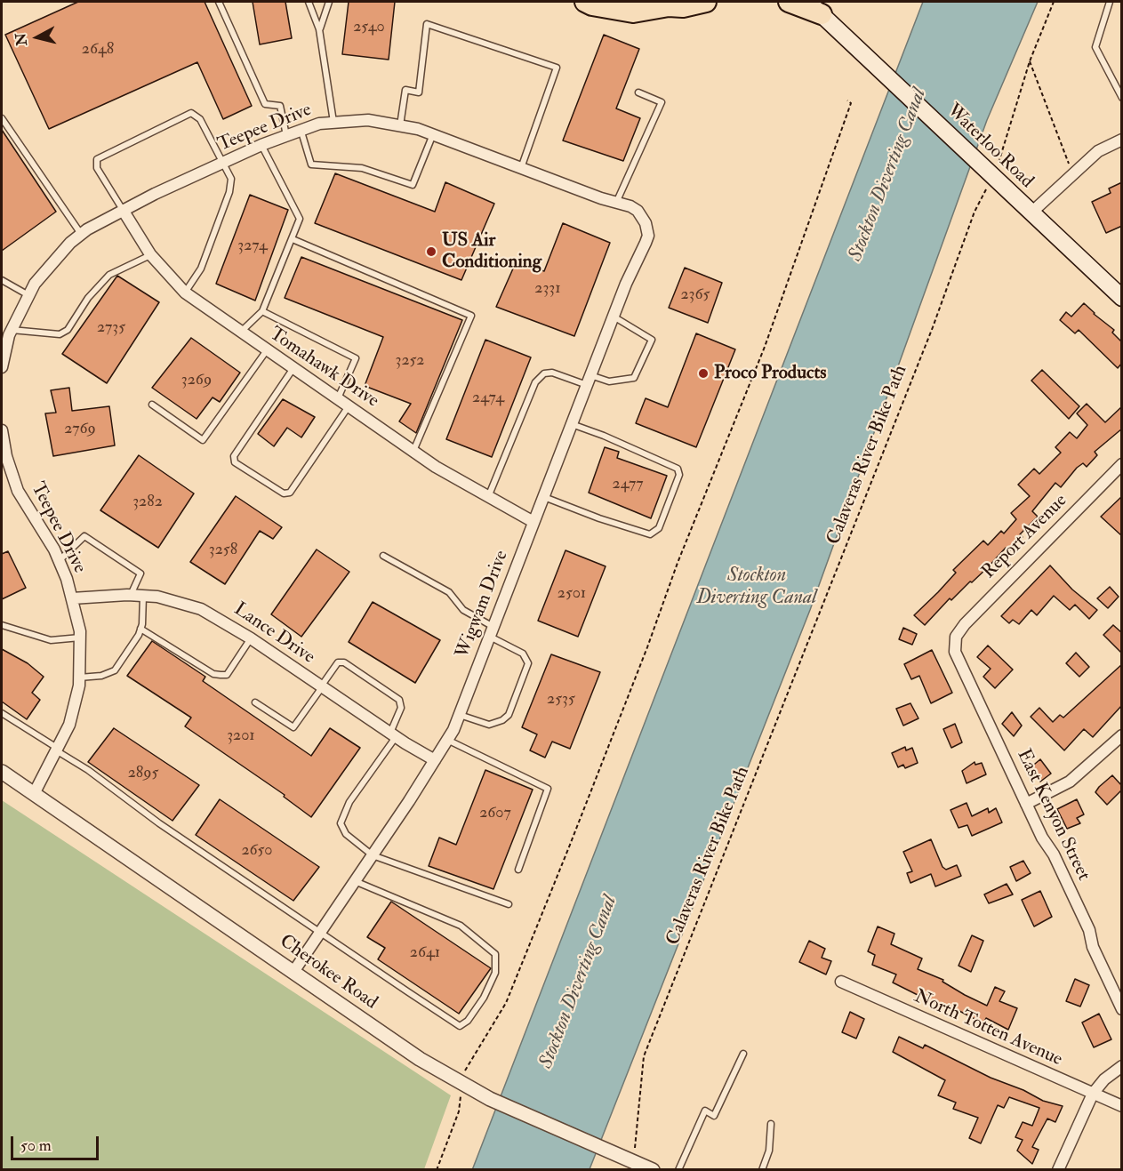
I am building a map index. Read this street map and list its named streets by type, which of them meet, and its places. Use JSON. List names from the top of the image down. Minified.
{"streets":{"main road":["Waterloo Road"],"street":["Teepee Drive","Tomahawk Drive","Report Avenue","Wigwam Drive","Lance Drive","East Kenyon Street","Cherokee Road","North Totten Avenue"],"path":["Calaveras River Bike Path"]},"crossings":[["Teepee Drive","Tomahawk Drive"],["Teepee Drive","Wigwam Drive"],["Teepee Drive","Lance Drive"],["Teepee Drive","Cherokee Road"],["Waterloo Road","Calaveras River Bike Path"],["Tomahawk Drive","Wigwam Drive"],["Calaveras River Bike Path","Cherokee Road"],["Report Avenue","East Kenyon Street"],["Wigwam Drive","Lance Drive"],["Wigwam Drive","Cherokee Road"]],"water":["Stockton Diverting Canal"],"places":["US Air Conditioning","Proco Products"],"house_numbers":["2540","2648","3274","2331","2365","2735","3252","3269","2474","2769","2477","3282","3258","2501","2535","3201","2895","2607","2650","2641"],"scale_bar":"50 m","north":"left"}
